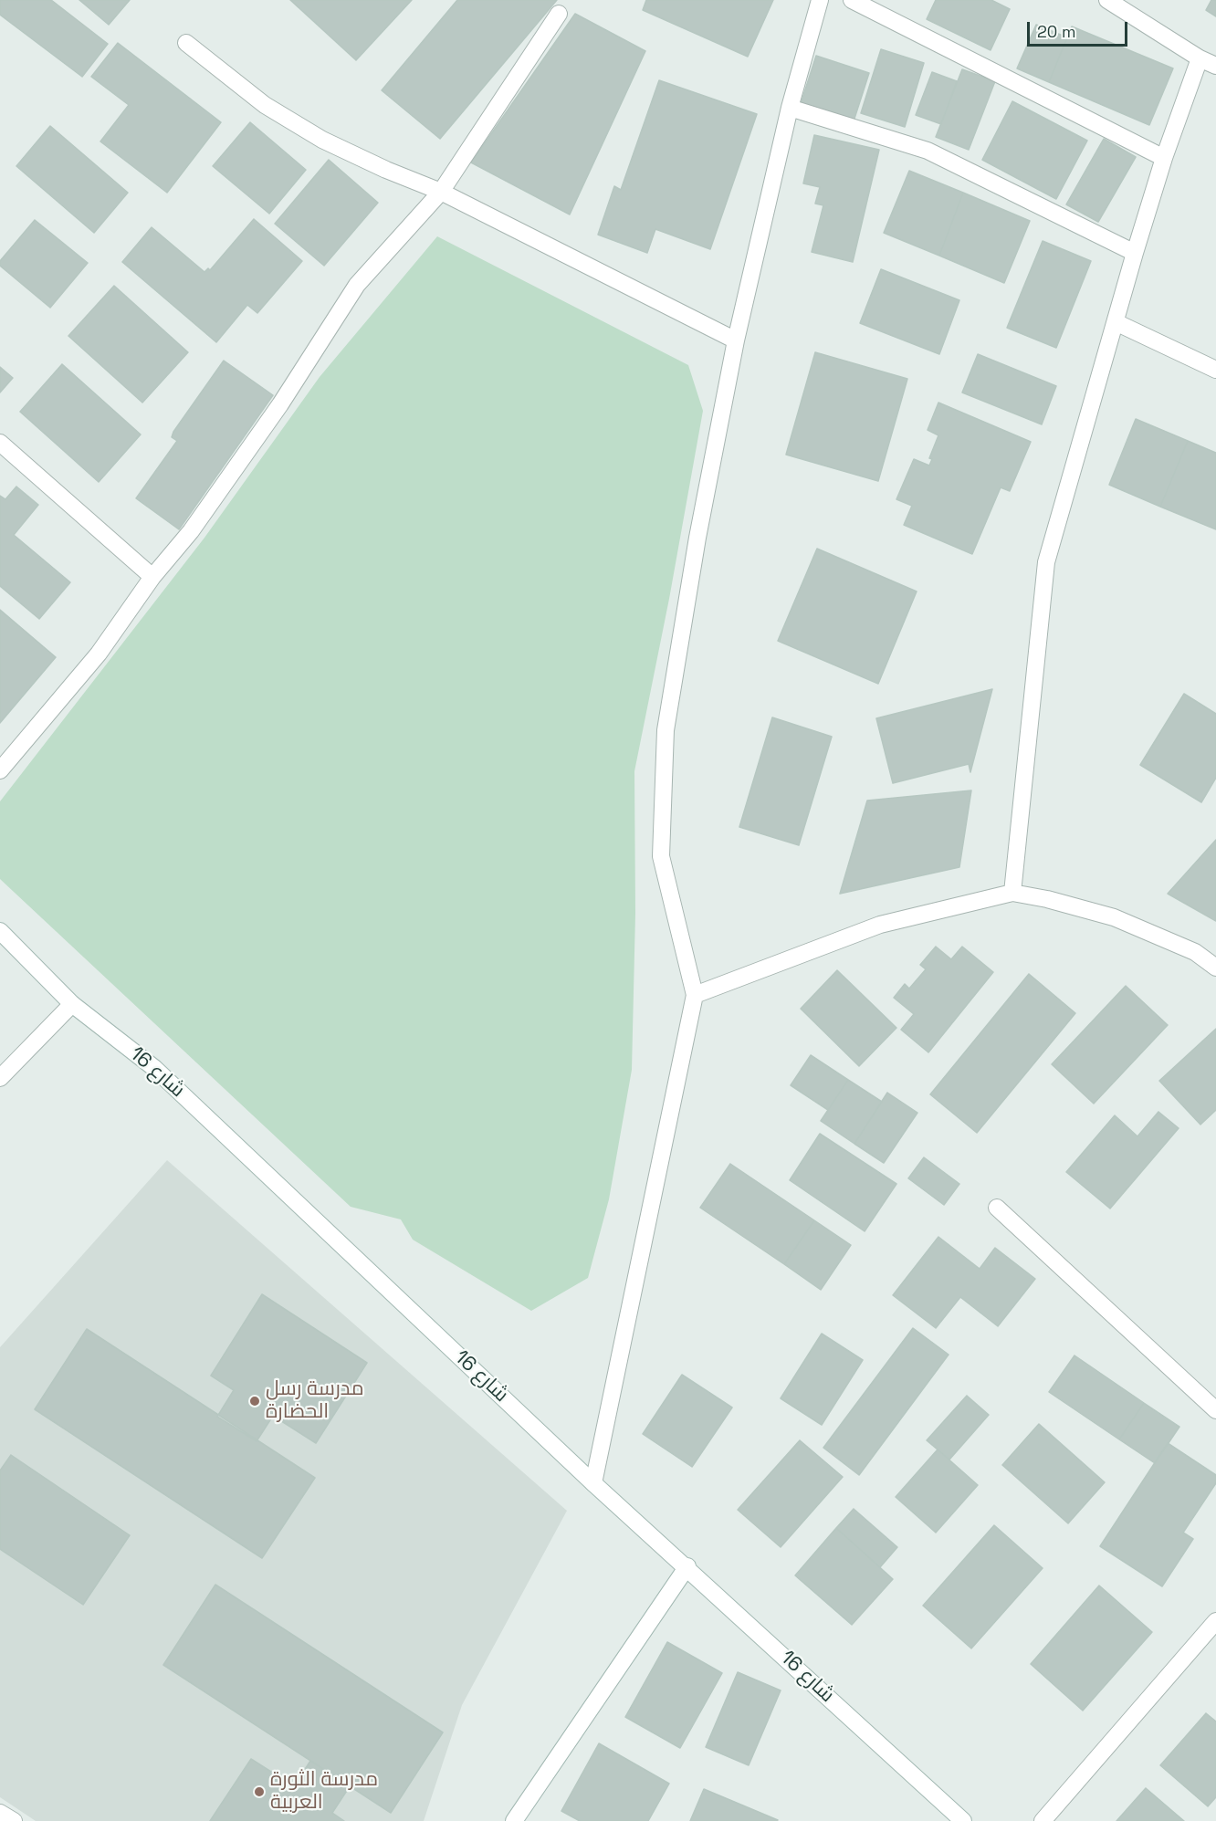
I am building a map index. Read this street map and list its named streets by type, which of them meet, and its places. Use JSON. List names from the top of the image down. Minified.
{"streets":{"street":["شارع 16"]},"places":["مدرسة رسل الحضارة","مدرسة الثورة العربية"],"scale_bar":"20 m"}
